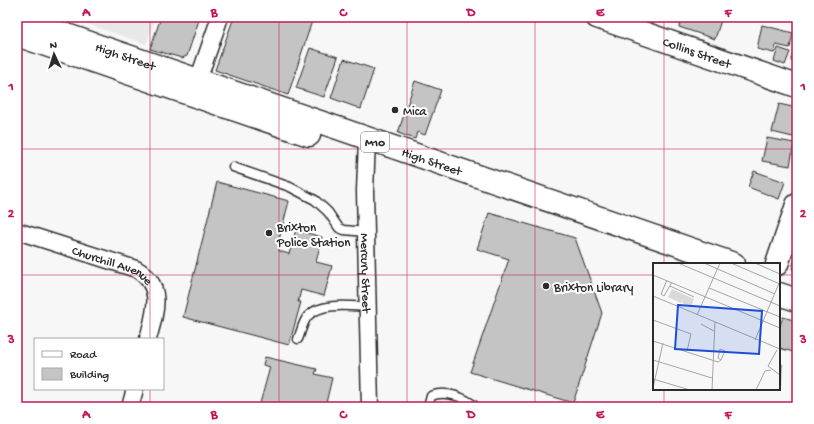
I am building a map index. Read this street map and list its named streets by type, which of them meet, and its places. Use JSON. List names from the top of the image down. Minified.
{"streets":{"main road":["Collins Street","High Street","M10"],"street":["Churchill Avenue","Mercury Street"]},"crossings":[["High Street","Mercury Street"]],"places":["Mica","Brixton Police Station","Brixton Library"],"legend":["Road","Building"],"north":"top","grid":{"columns":["A","B","C","D","E","F"],"rows":["1","2","3"]}}
